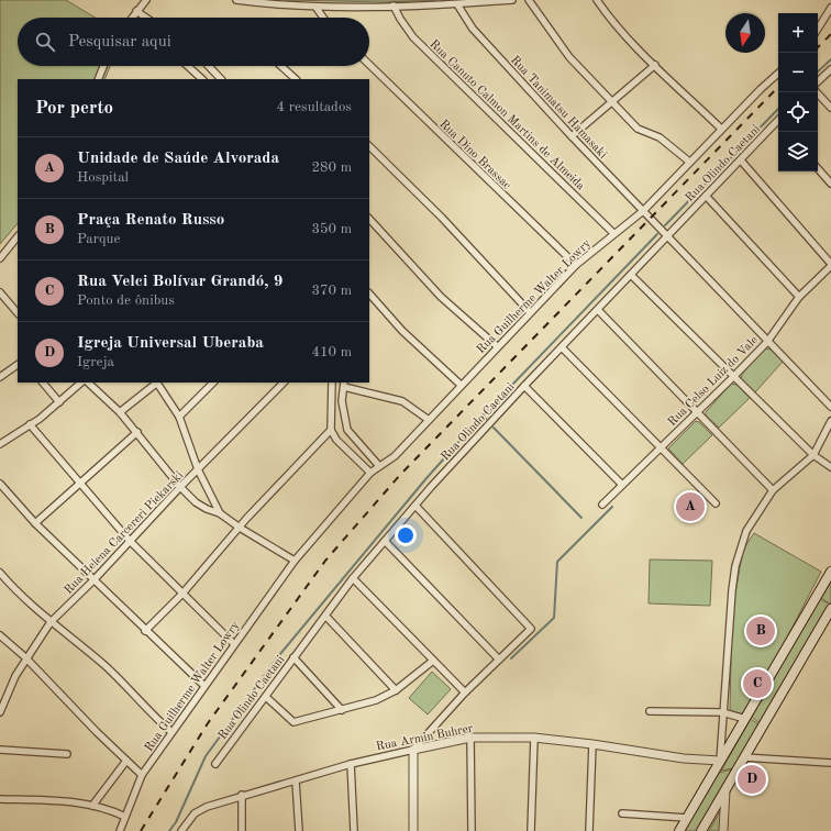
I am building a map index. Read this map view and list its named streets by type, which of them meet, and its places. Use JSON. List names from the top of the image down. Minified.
{"streets":{"street":["Rua Tanimatsu Hamasaki","Rua Canuto Calmon Martins de Almeida","Rua Dino Brassac","Rua Olindo Caetani","Rua Guilherme Walter Lowry","Rua Celso Luiz do Vale","Rua Helena Carcereri Piekarski","Rua Armin Buhrer"]},"crossings":[["Rua Tanimatsu Hamasaki","Rua Olindo Caetani"],["Rua Tanimatsu Hamasaki","Rua Guilherme Walter Lowry"],["Rua Tanimatsu Hamasaki","Rua Celso Luiz do Vale"],["Rua Canuto Calmon Martins de Almeida","Rua Guilherme Walter Lowry"],["Rua Dino Brassac","Rua Guilherme Walter Lowry"]],"north":"bottom","page":{"map_buttons":["+","−"],"search":"Pesquisar aqui","heading":["Por perto","4 resultados"],"list":[{"mark":"A","name":"Unidade de Saúde Alvorada","note":"Hospital","value":"280 m"},{"mark":"B","name":"Praça Renato Russo","note":"Parque","value":"350 m"},{"mark":"C","name":"Rua Velci Bolívar Grandó, 9","note":"Ponto de ônibus","value":"370 m"},{"mark":"D","name":"Igreja Universal Uberaba","note":"Igreja","value":"410 m"}],"pins":["A","B","C","D"]}}
